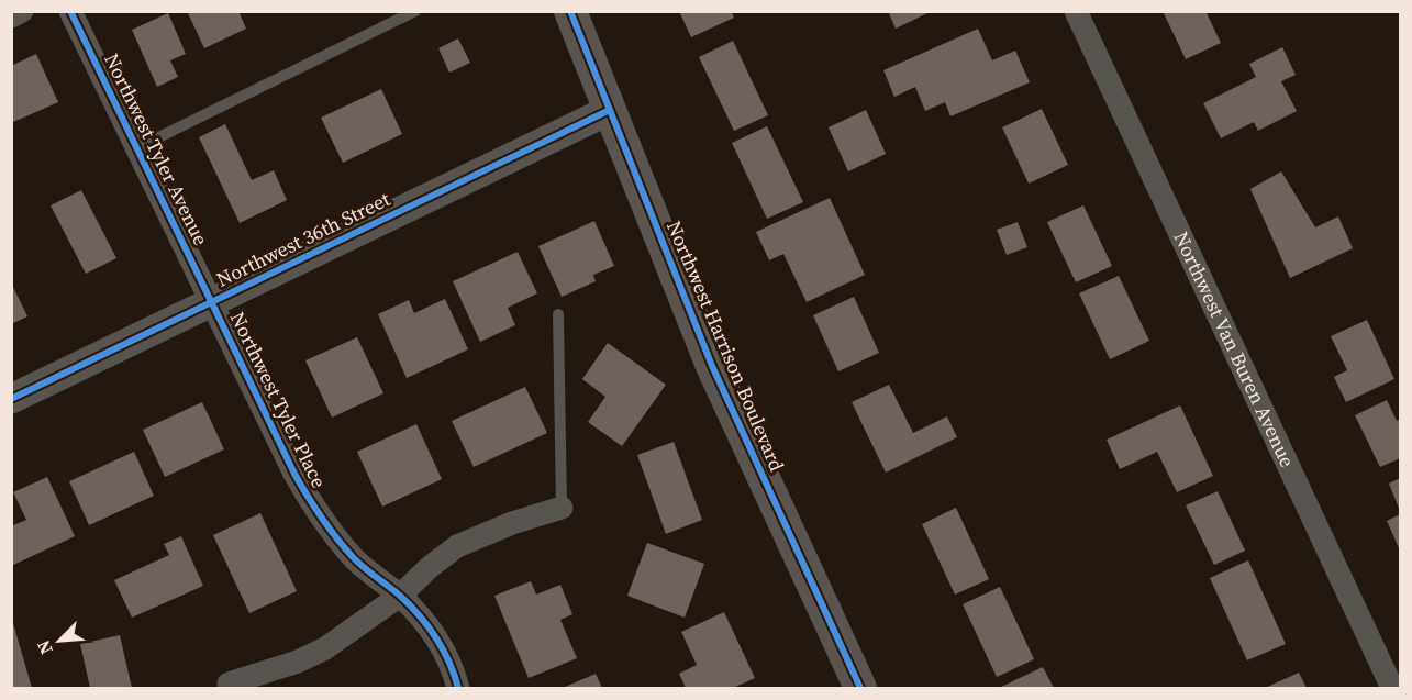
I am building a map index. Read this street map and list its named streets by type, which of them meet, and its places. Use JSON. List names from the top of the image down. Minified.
{"streets":{"main road":["Northwest Harrison Boulevard"],"street":["Northwest Tyler Avenue","Northwest 36th Street","Northwest Van Buren Avenue","Northwest Tyler Place"]},"crossings":[["Northwest Tyler Avenue","Northwest 36th Street"],["Northwest Tyler Avenue","Northwest Tyler Place"],["Northwest 36th Street","Northwest Harrison Boulevard"],["Northwest 36th Street","Northwest Tyler Place"]],"north":"bottom left"}
